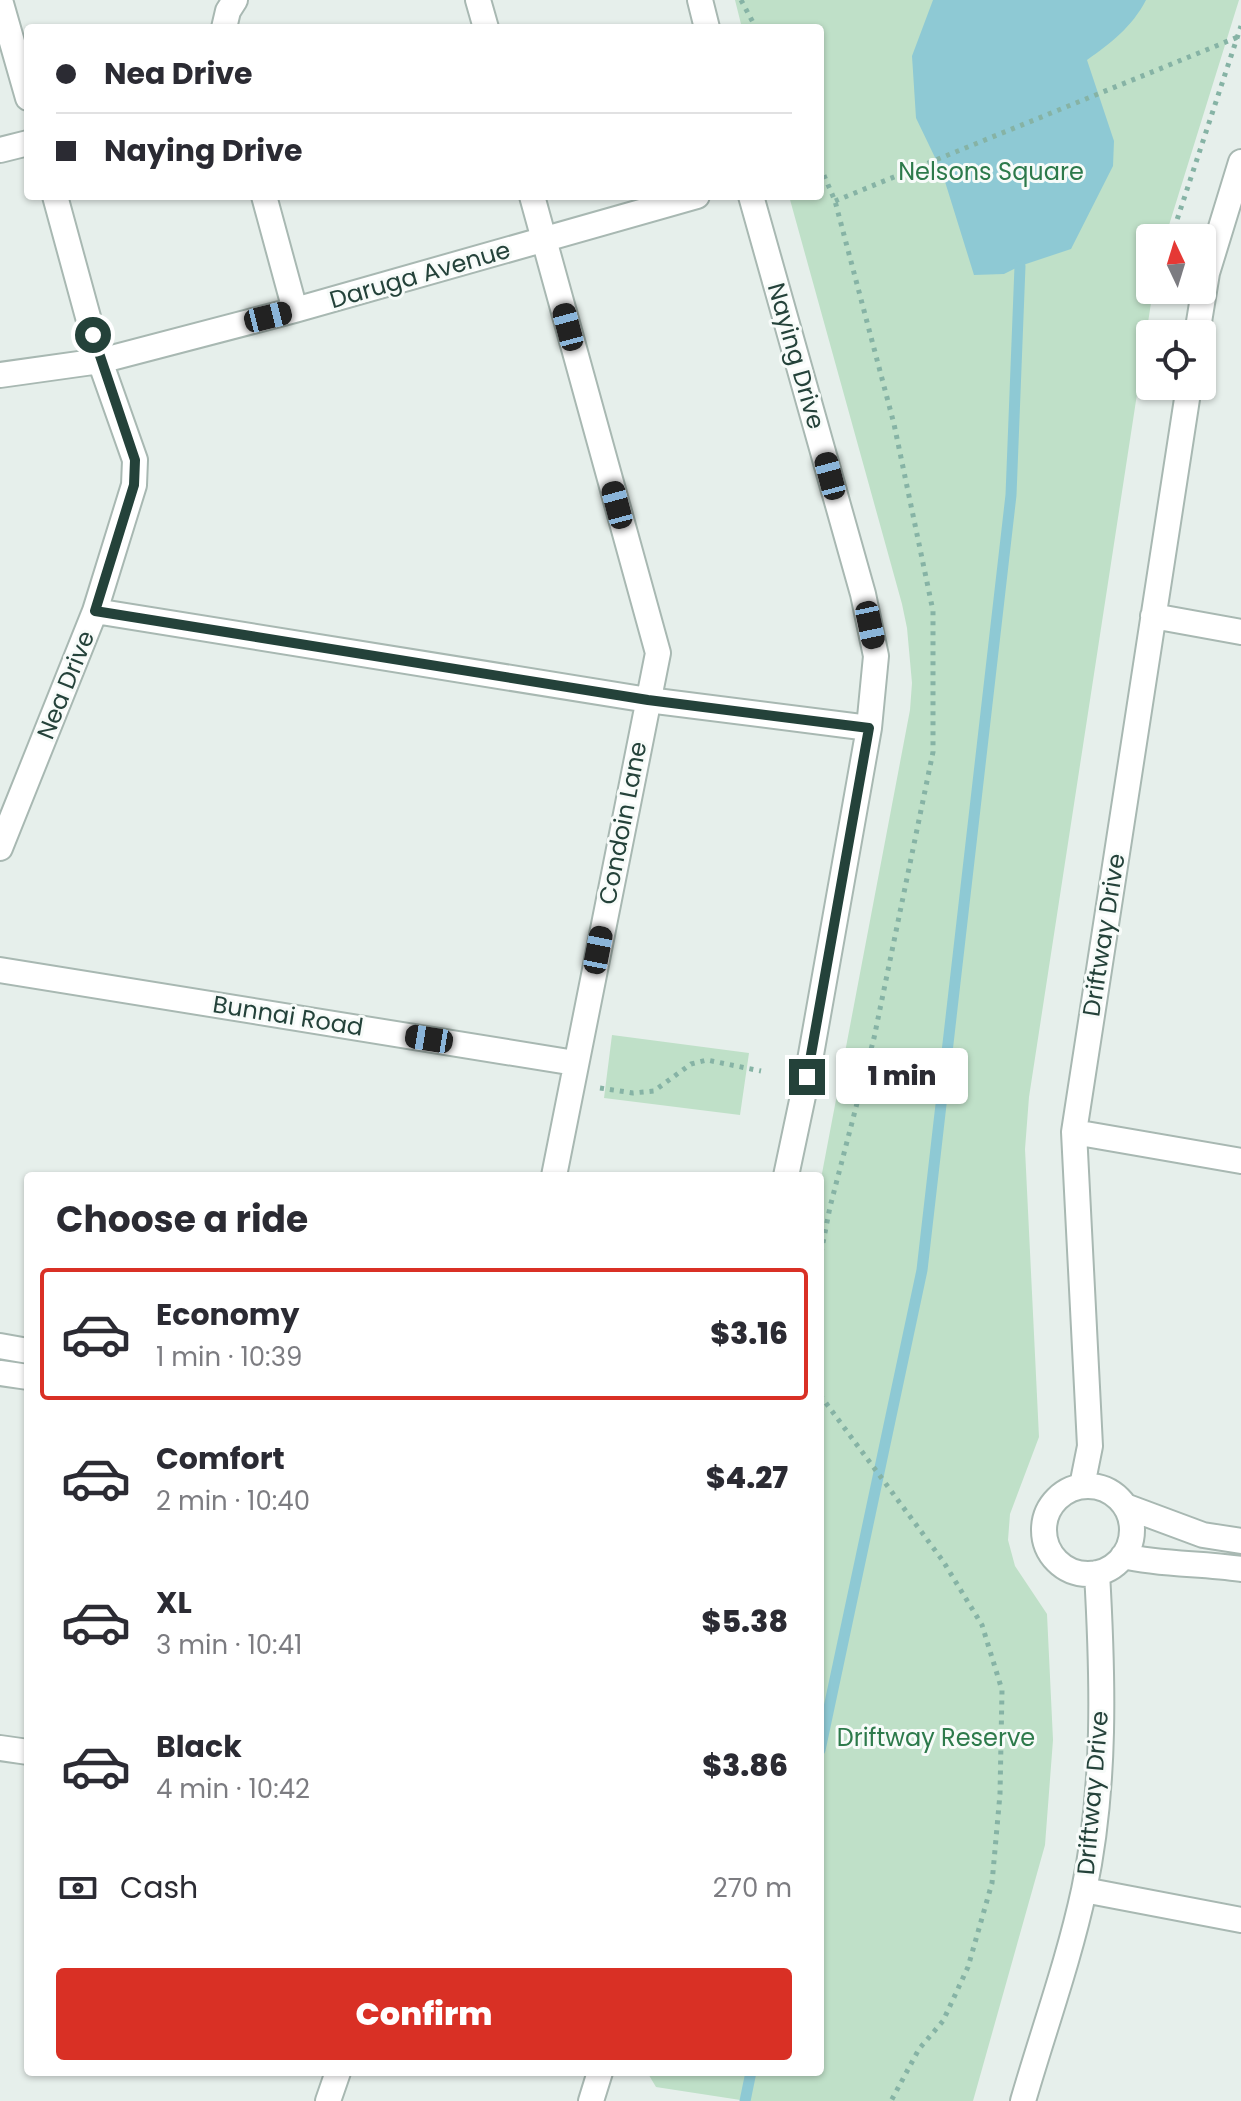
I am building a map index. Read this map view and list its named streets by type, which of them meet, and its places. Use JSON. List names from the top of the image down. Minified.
{"streets":{"street":["Daruga Avenue","Naying Drive","Nea Drive","Condoin Lane","Driftway Drive","Bunnai Road"]},"crossings":[["Daruga Avenue","Nea Drive"],["Daruga Avenue","Condoin Lane"],["Condoin Lane","Bunnai Road"]],"parks":["Nelsons Square","Driftway Reserve"],"north":"top","page":{"banner":["Nea Drive","Naying Drive"],"bubble":"1 min","heading":"Choose a ride","list":[{"name":"Economy","note":"1 min · 10:39","value":"$3.16"},{"name":"Comfort","note":"2 min · 10:40","value":"$4.27"},{"name":"XL","note":"3 min · 10:41","value":"$5.38"},{"name":"Black","note":"4 min · 10:42","value":"$3.86"}],"pay":["Cash","270 m"],"buttons":"Confirm"}}
